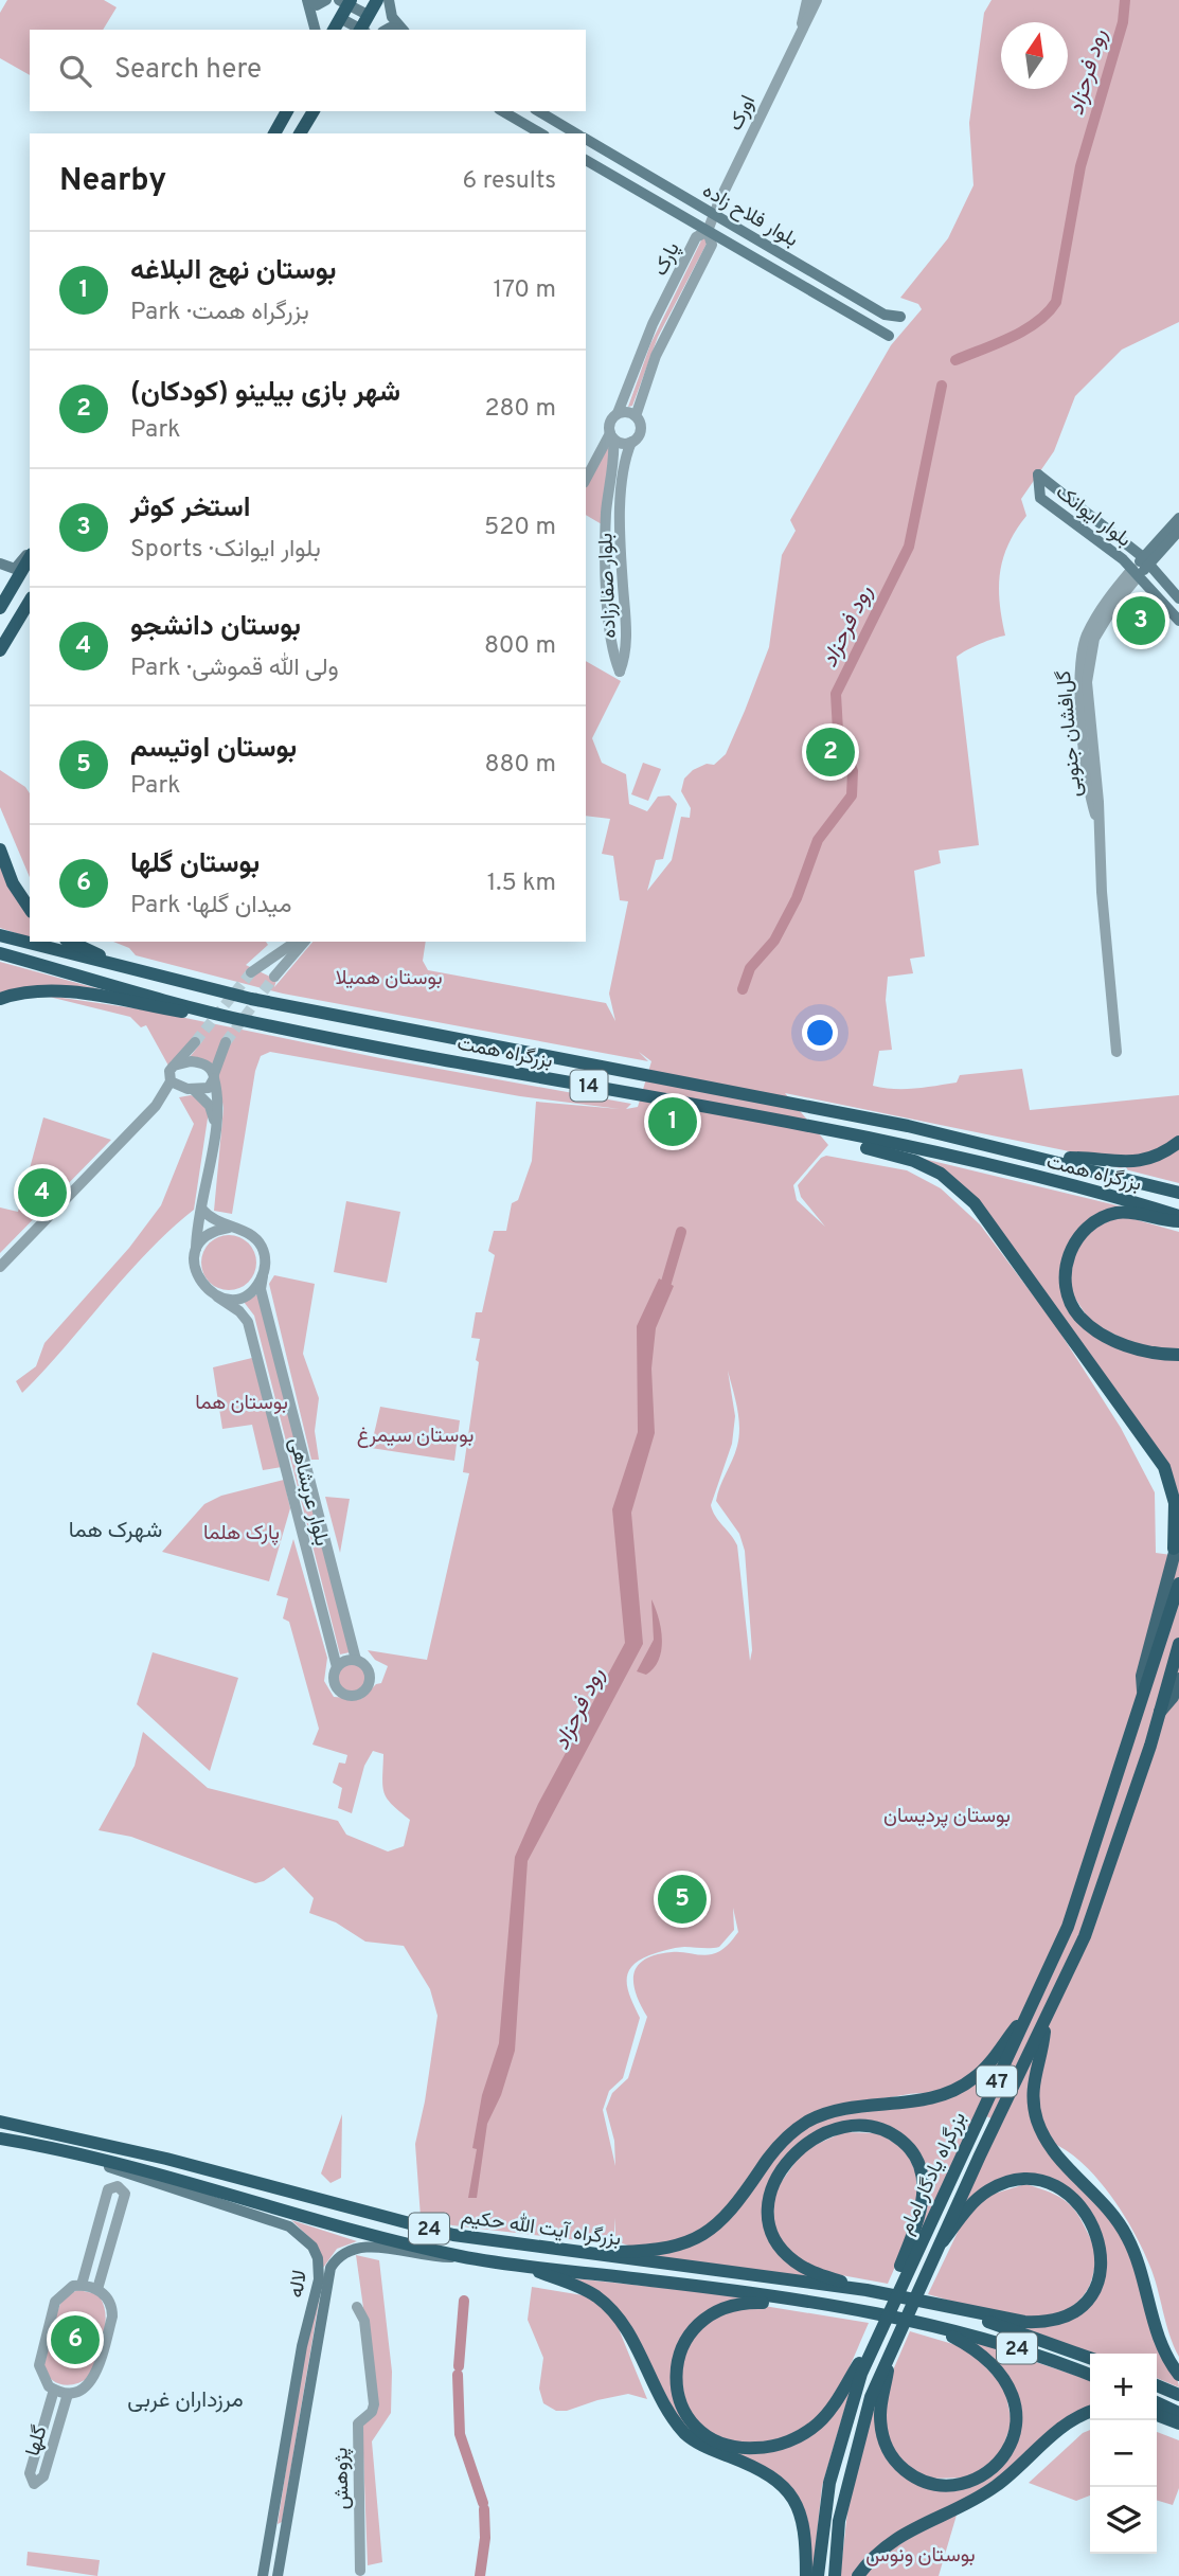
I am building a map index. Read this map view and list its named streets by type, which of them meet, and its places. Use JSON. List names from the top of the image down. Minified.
{"streets":{"highway":["بزرگراه همت","14","47","بزرگراه یادگار امام","بزرگراه آیت الله حکیم","24"],"main road":["بلوار فلاح زاده","بلوار ایوانک","لاله"],"street":["اورک","پارک","بلوار صفارزاده","گل‌افشان جنوبی","بلوار عربشاهی","گلها","پژوهش"]},"crossings":[["اورک","بلوار فلاح زاده"],["اورک","پارک"],["بلوار فلاح زاده","پارک"],["پارک","بلوار صفارزاده"],["بلوار ایوانک","گل‌افشان جنوبی"],["بزرگراه آیت الله حکیم","24"],["بزرگراه آیت الله حکیم","لاله"]],"districts":["شهرک هما","مرزداران غربی"],"water":["رود فرحزاد"],"parks":["بوستان همیلا","بوستان هما","بوستان سیمرغ","پارک هلما","بوستان پردیسان","بوستان ونوس"],"north":"top","page":{"search":"Search here","heading":["Nearby","6 results"],"list":[{"mark":"1","name":"بوستان نهج البلاغه","note":"Park · بزرگراه همت","value":"170 m"},{"mark":"2","name":"شهر بازی بیلینو (کودکان)","note":"Park","value":"280 m"},{"mark":"3","name":"استخر کوثر","note":"Sports · بلوار ایوانک","value":"520 m"},{"mark":"4","name":"بوستان دانشجو","note":"Park · ولی الله قموشی","value":"800 m"},{"mark":"5","name":"بوستان اوتیسم","note":"Park","value":"880 m"},{"mark":"6","name":"بوستان گلها","note":"Park · میدان گلها","value":"1.5 km"}],"pins":["3","2","1","4","5","6"],"map_buttons":["+","−"]}}
